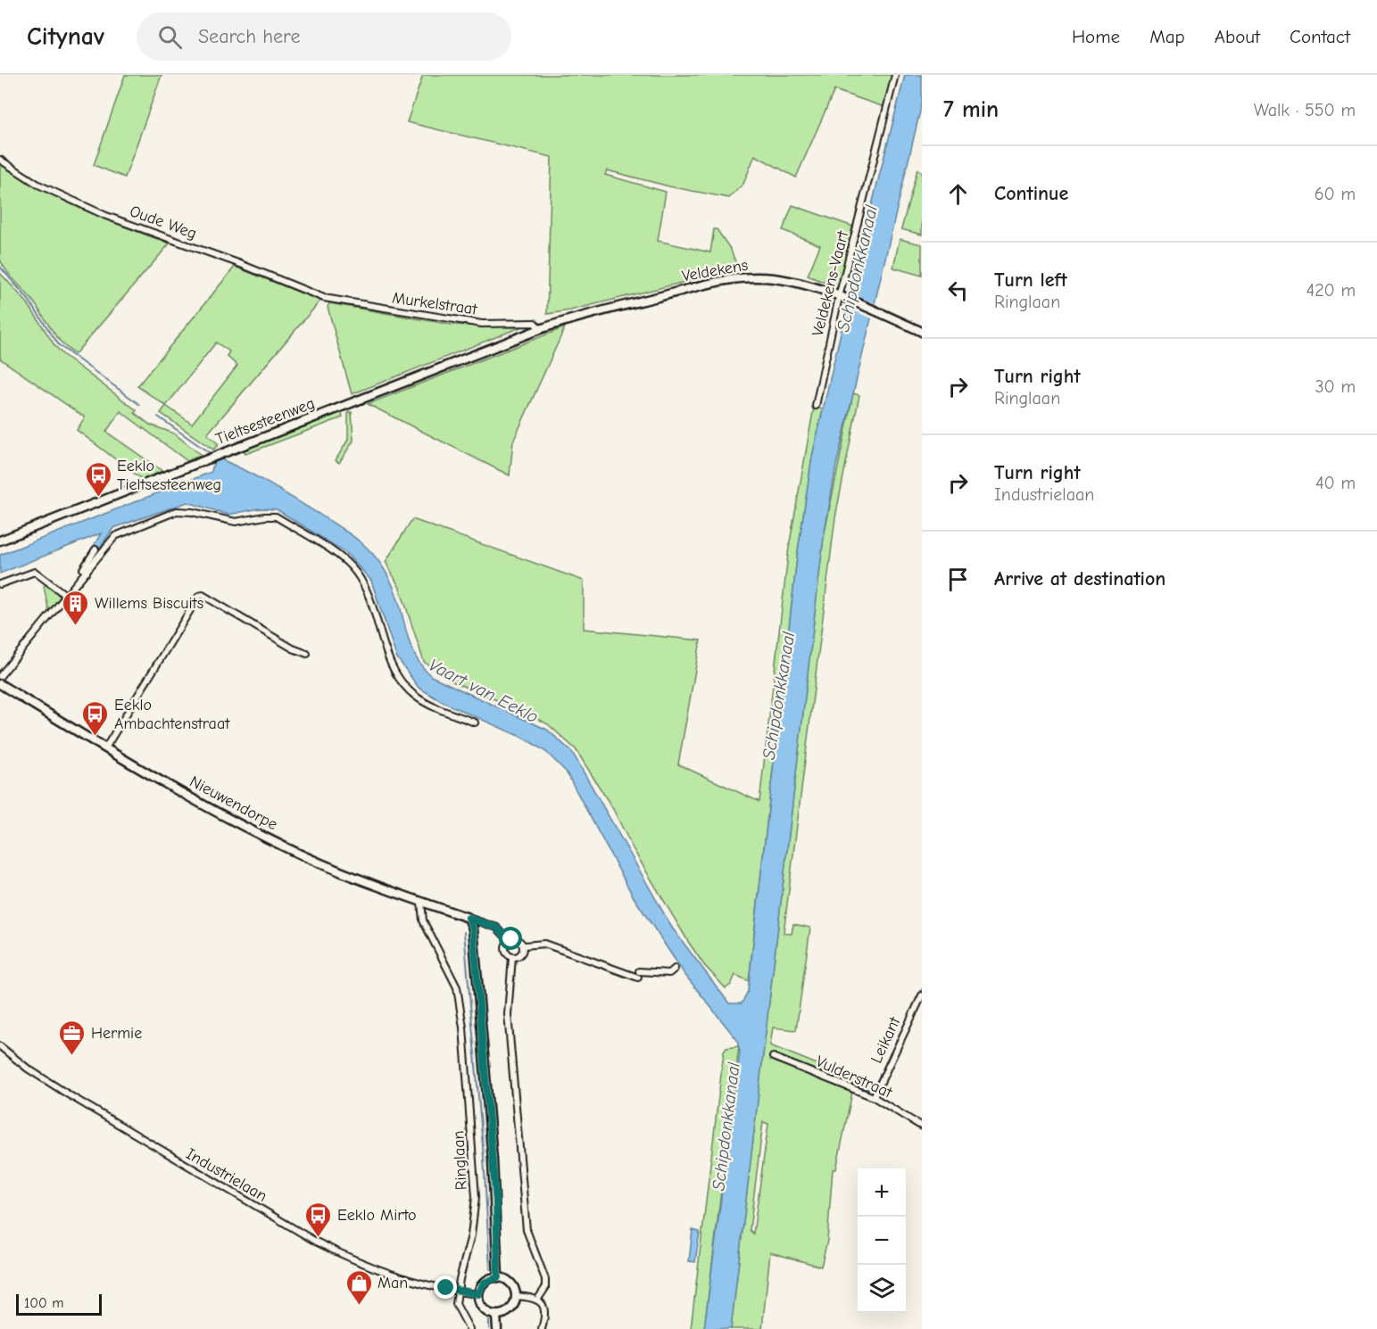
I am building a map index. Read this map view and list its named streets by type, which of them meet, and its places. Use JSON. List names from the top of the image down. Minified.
{"streets":{"main road":["Veldekens","Tieltsesteenweg","Nieuwendorpe","Ringlaan"],"street":["Oude Weg","Veldekens-Vaart","Murkelstraat","Leikant","Vulderstraat","Industrielaan"]},"crossings":[["Oude Weg","Murkelstraat"],["Veldekens","Veldekens-Vaart"],["Veldekens","Murkelstraat"],["Veldekens","Tieltsesteenweg"],["Murkelstraat","Tieltsesteenweg"],["Nieuwendorpe","Ringlaan"],["Leikant","Vulderstraat"],["Ringlaan","Industrielaan"]],"water":["Schipdonkkanaal","Vaart van Eeklo"],"places":{"bus stop":["Eeklo Tieltsesteenweg","Eeklo Ambachtenstraat","Eeklo Mirto"],"building":["Willems Biscuits"],"office":["Hermie"],"shop":["Man"]},"scale_bar":"100 m","page":{"header":"Citynav","search":"Search here","nav":["Home","Map","About","Contact"],"heading":["7 min","Walk · 550 m"],"list":[["Continue","60 m"],["Turn left","Ringlaan","420 m"],["Turn right","Ringlaan","30 m"],["Turn right","Industrielaan","40 m"],"Arrive at destination"],"map_buttons":["+","−"],"scale":"100 m"}}
